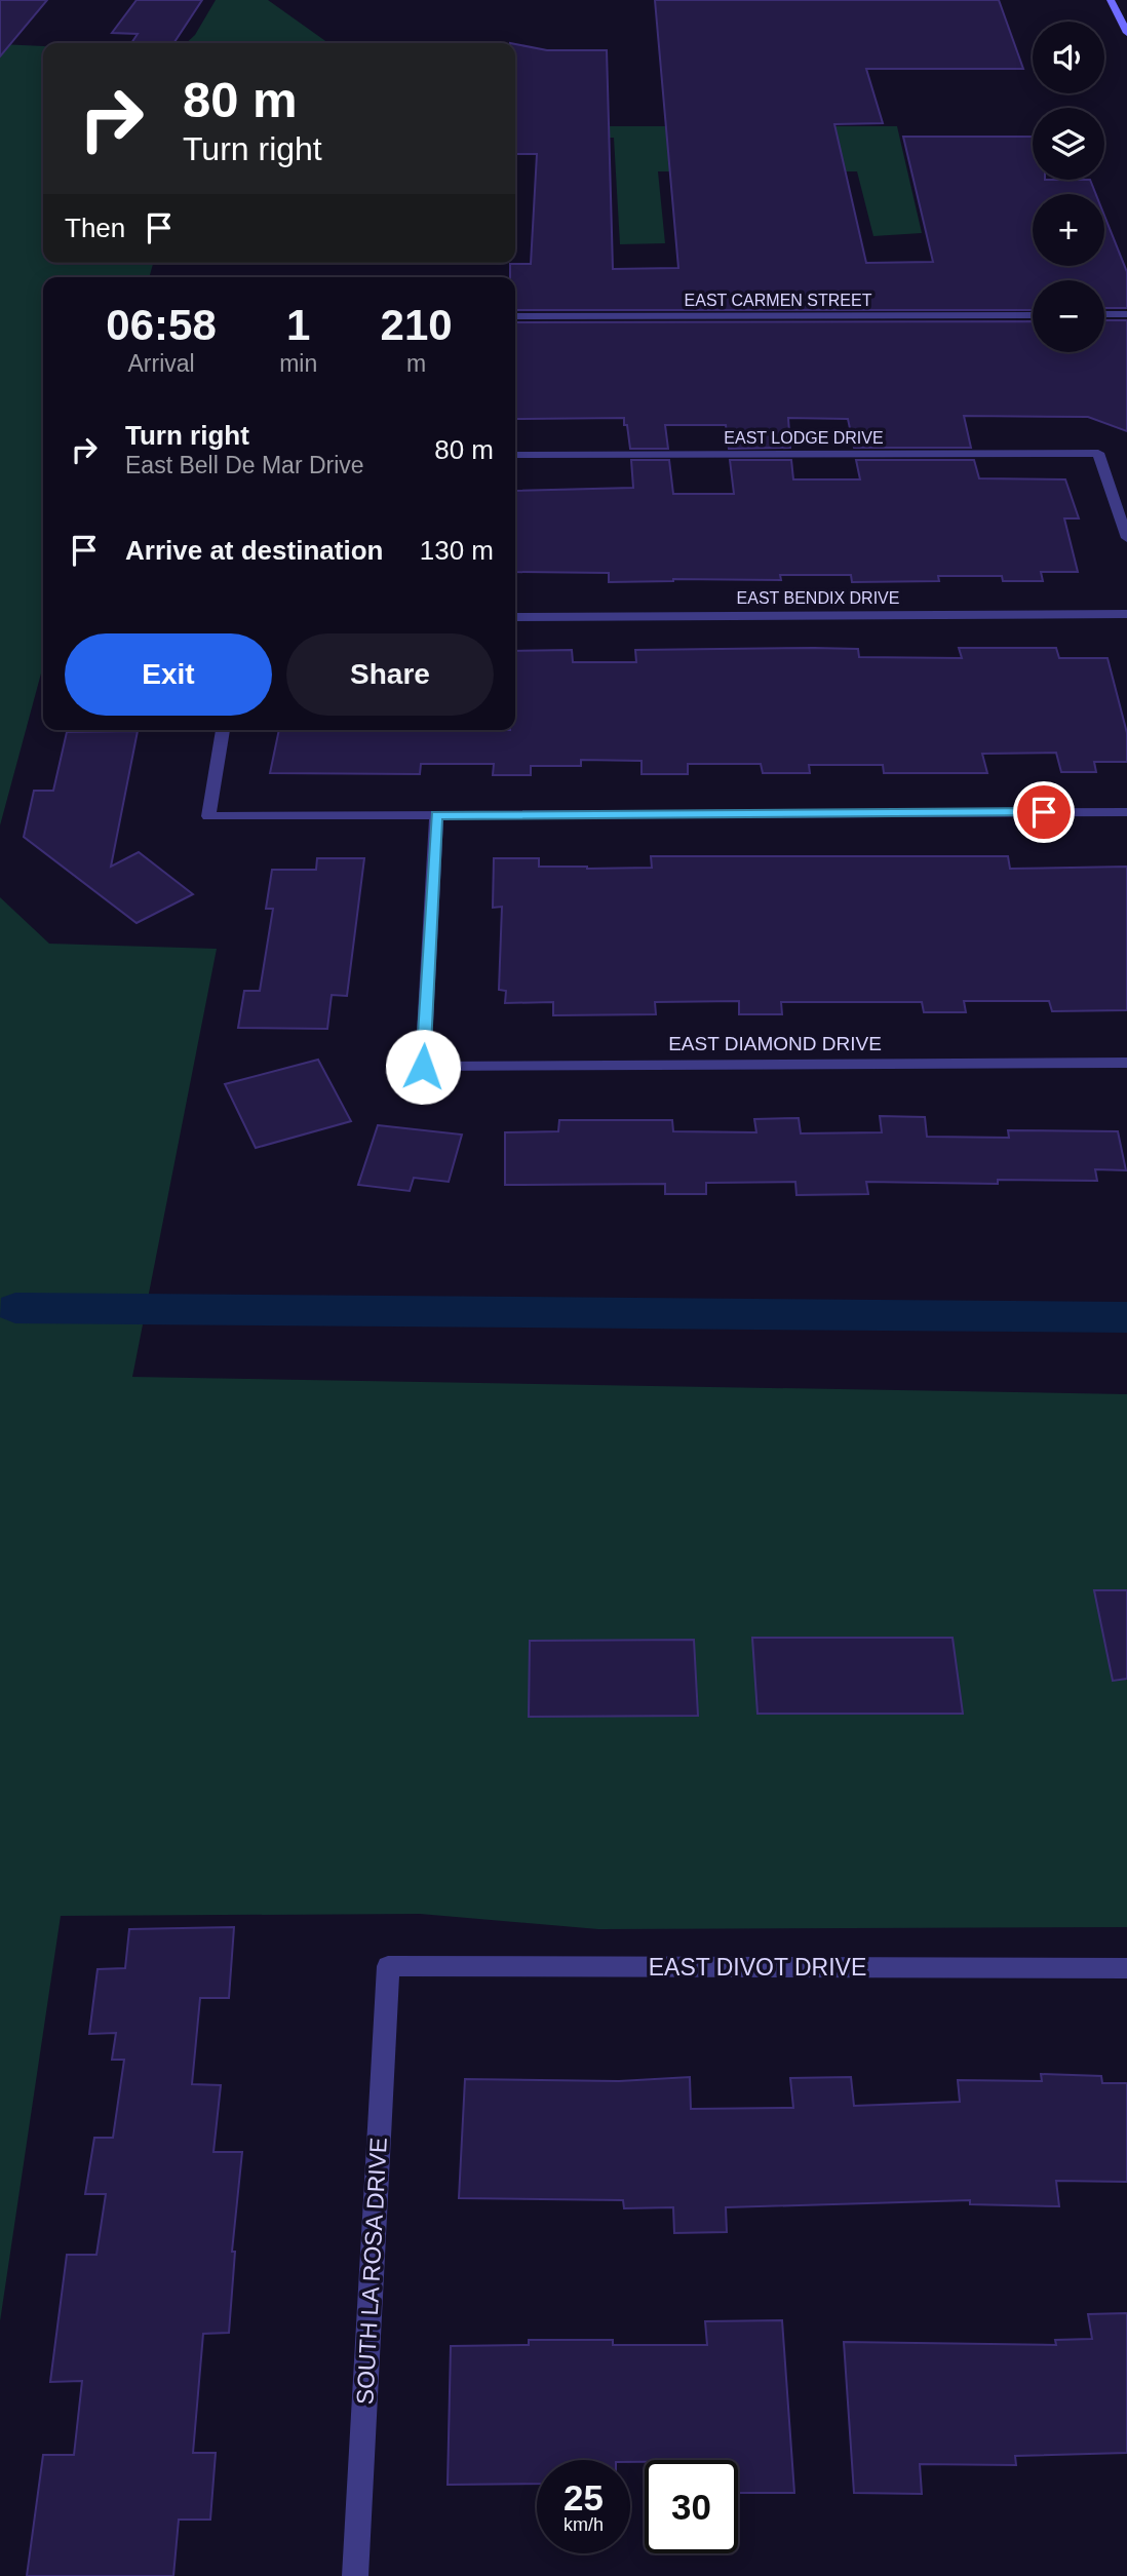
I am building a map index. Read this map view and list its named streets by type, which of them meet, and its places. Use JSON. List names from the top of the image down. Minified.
{"streets":{"street":["EAST CARMEN STREET","EAST LODGE DRIVE","EAST BENDIX DRIVE","EAST DIAMOND DRIVE","EAST DIVOT DRIVE","SOUTH LA ROSA DRIVE"]},"crossings":[["EAST DIVOT DRIVE","SOUTH LA ROSA DRIVE"]],"page":{"map_buttons":["+","−"],"turn":["80 m","Turn right"],"then":"Then","eta":["06:58","Arrival","1","min","210","m"],"list":[{"name":"Turn right","note":"East Bell De Mar Drive","value":"80 m"},{"name":"Arrive at destination","value":"130 m"}],"buttons":["Exit","Share"],"speed":"25 km/h","limit":"30"}}
